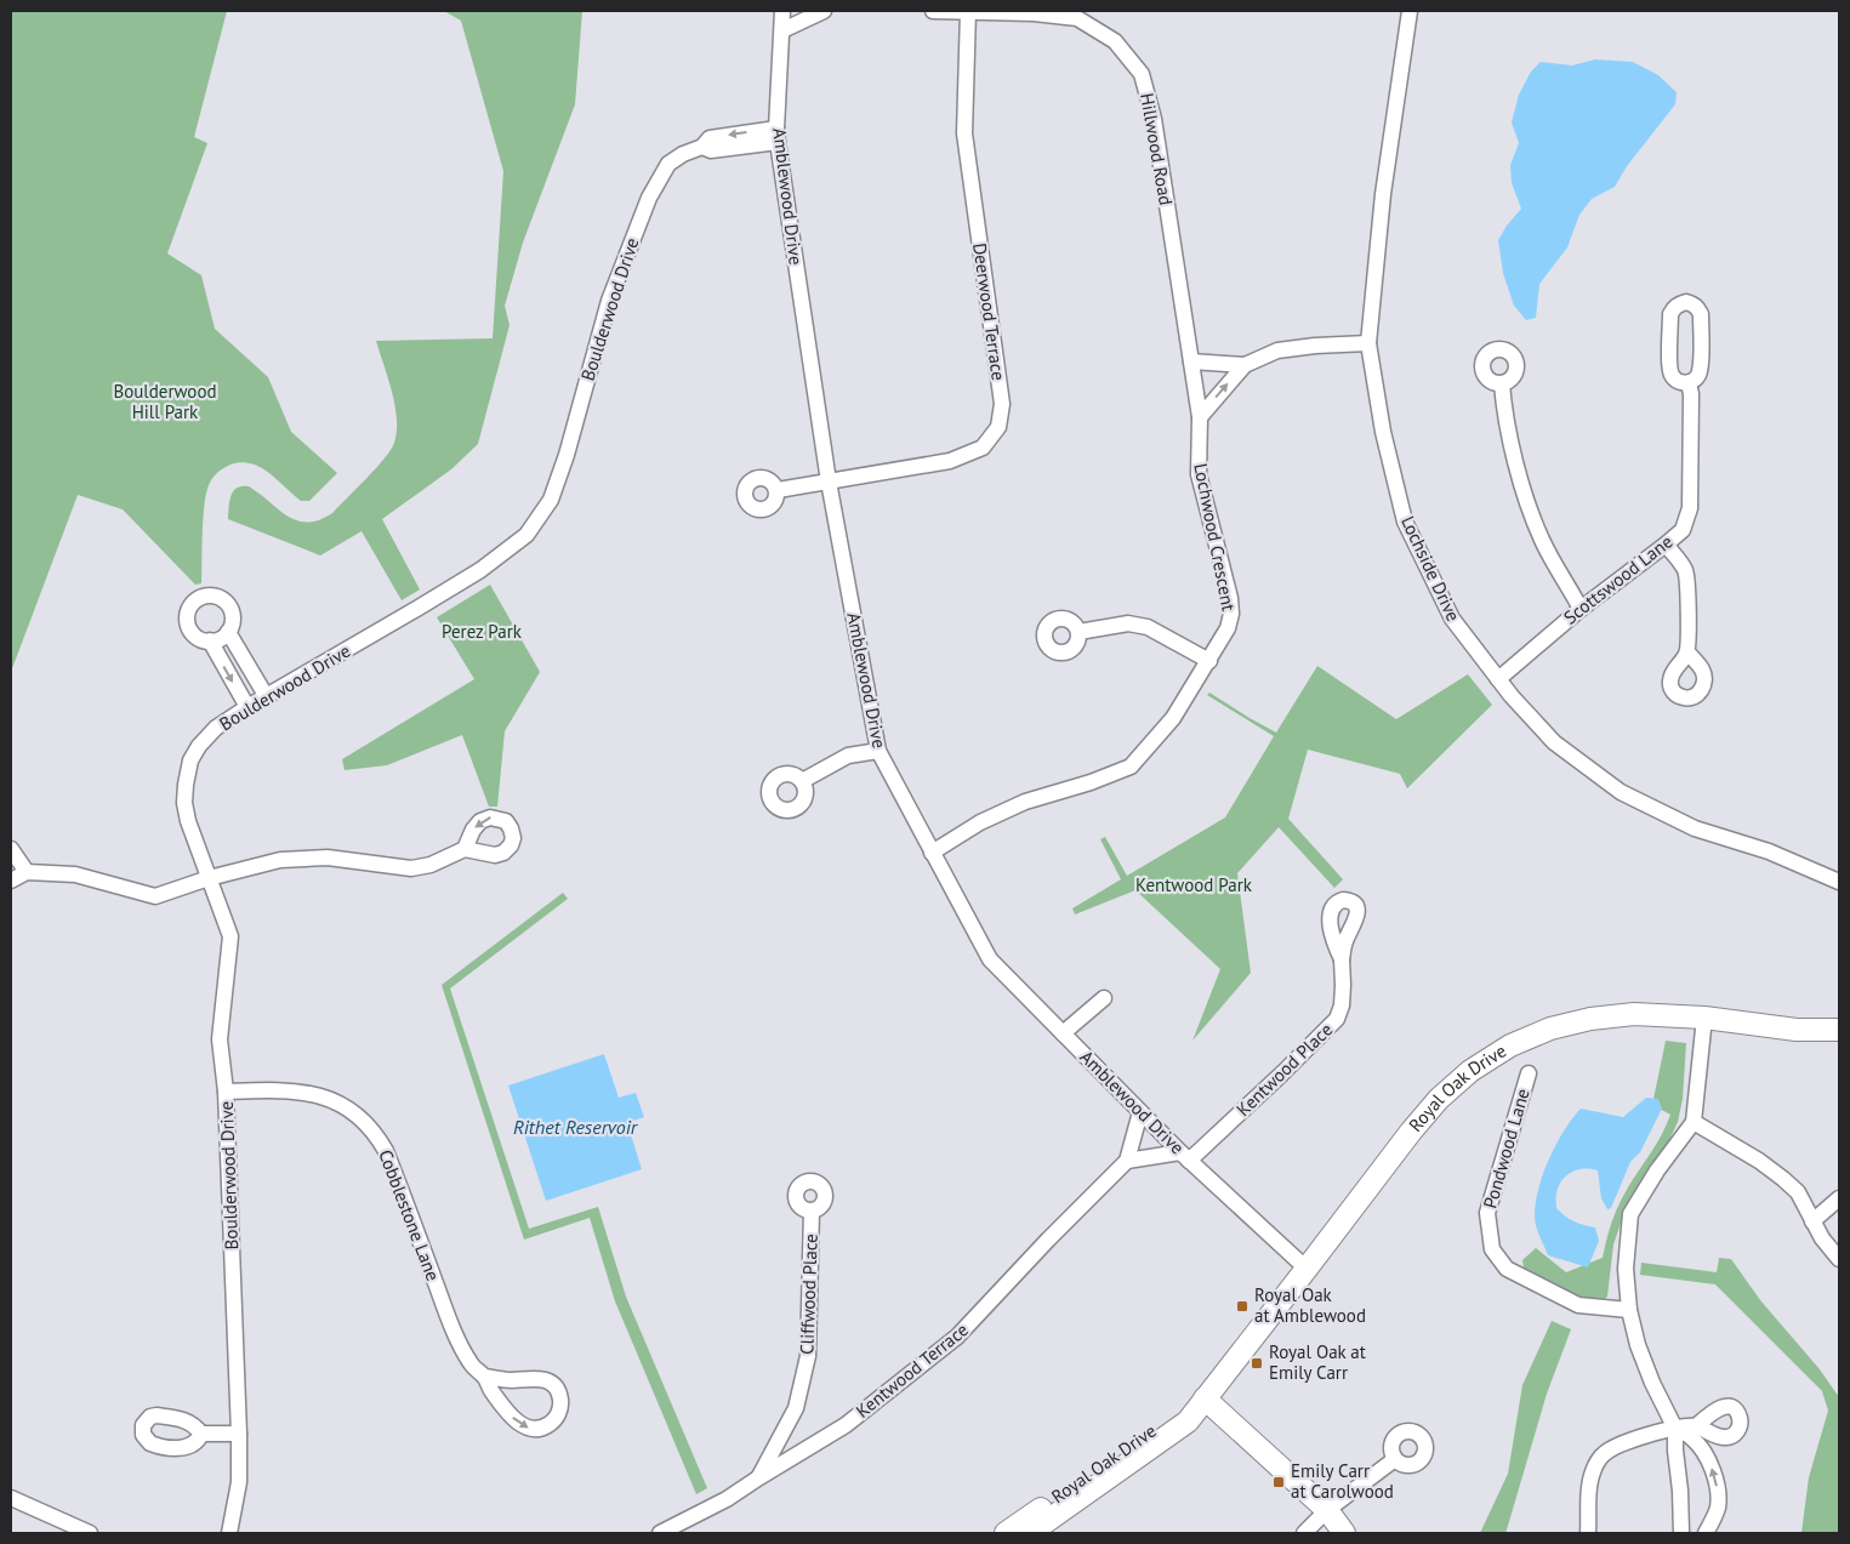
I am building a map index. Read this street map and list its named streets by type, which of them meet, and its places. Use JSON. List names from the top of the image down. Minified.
{"streets":{"main road":["Royal Oak Drive"],"street":["Hillwood Road","Amblewood Drive","Boulderwood Drive","Deerwood Terrace","Lochwood Crescent","Lochside Drive","Scottswood Lane","Kentwood Place","Pondwood Lane","Cobblestone Lane","Cliffwood Place","Kentwood Terrace"]},"crossings":[["Hillwood Road","Deerwood Terrace"],["Hillwood Road","Lochwood Crescent"],["Amblewood Drive","Boulderwood Drive"],["Amblewood Drive","Deerwood Terrace"],["Amblewood Drive","Lochwood Crescent"],["Amblewood Drive","Kentwood Place"],["Amblewood Drive","Royal Oak Drive"],["Amblewood Drive","Kentwood Terrace"],["Boulderwood Drive","Cobblestone Lane"],["Lochside Drive","Scottswood Lane"],["Cliffwood Place","Kentwood Terrace"]],"water":["Rithet Reservoir"],"parks":["Boulderwood Hill Park","Perez Park","Kentwood Park"],"places":{"transit":["Royal Oak at Amblewood","Royal Oak at Emily Carr","Emily Carr at Carolwood"]}}
